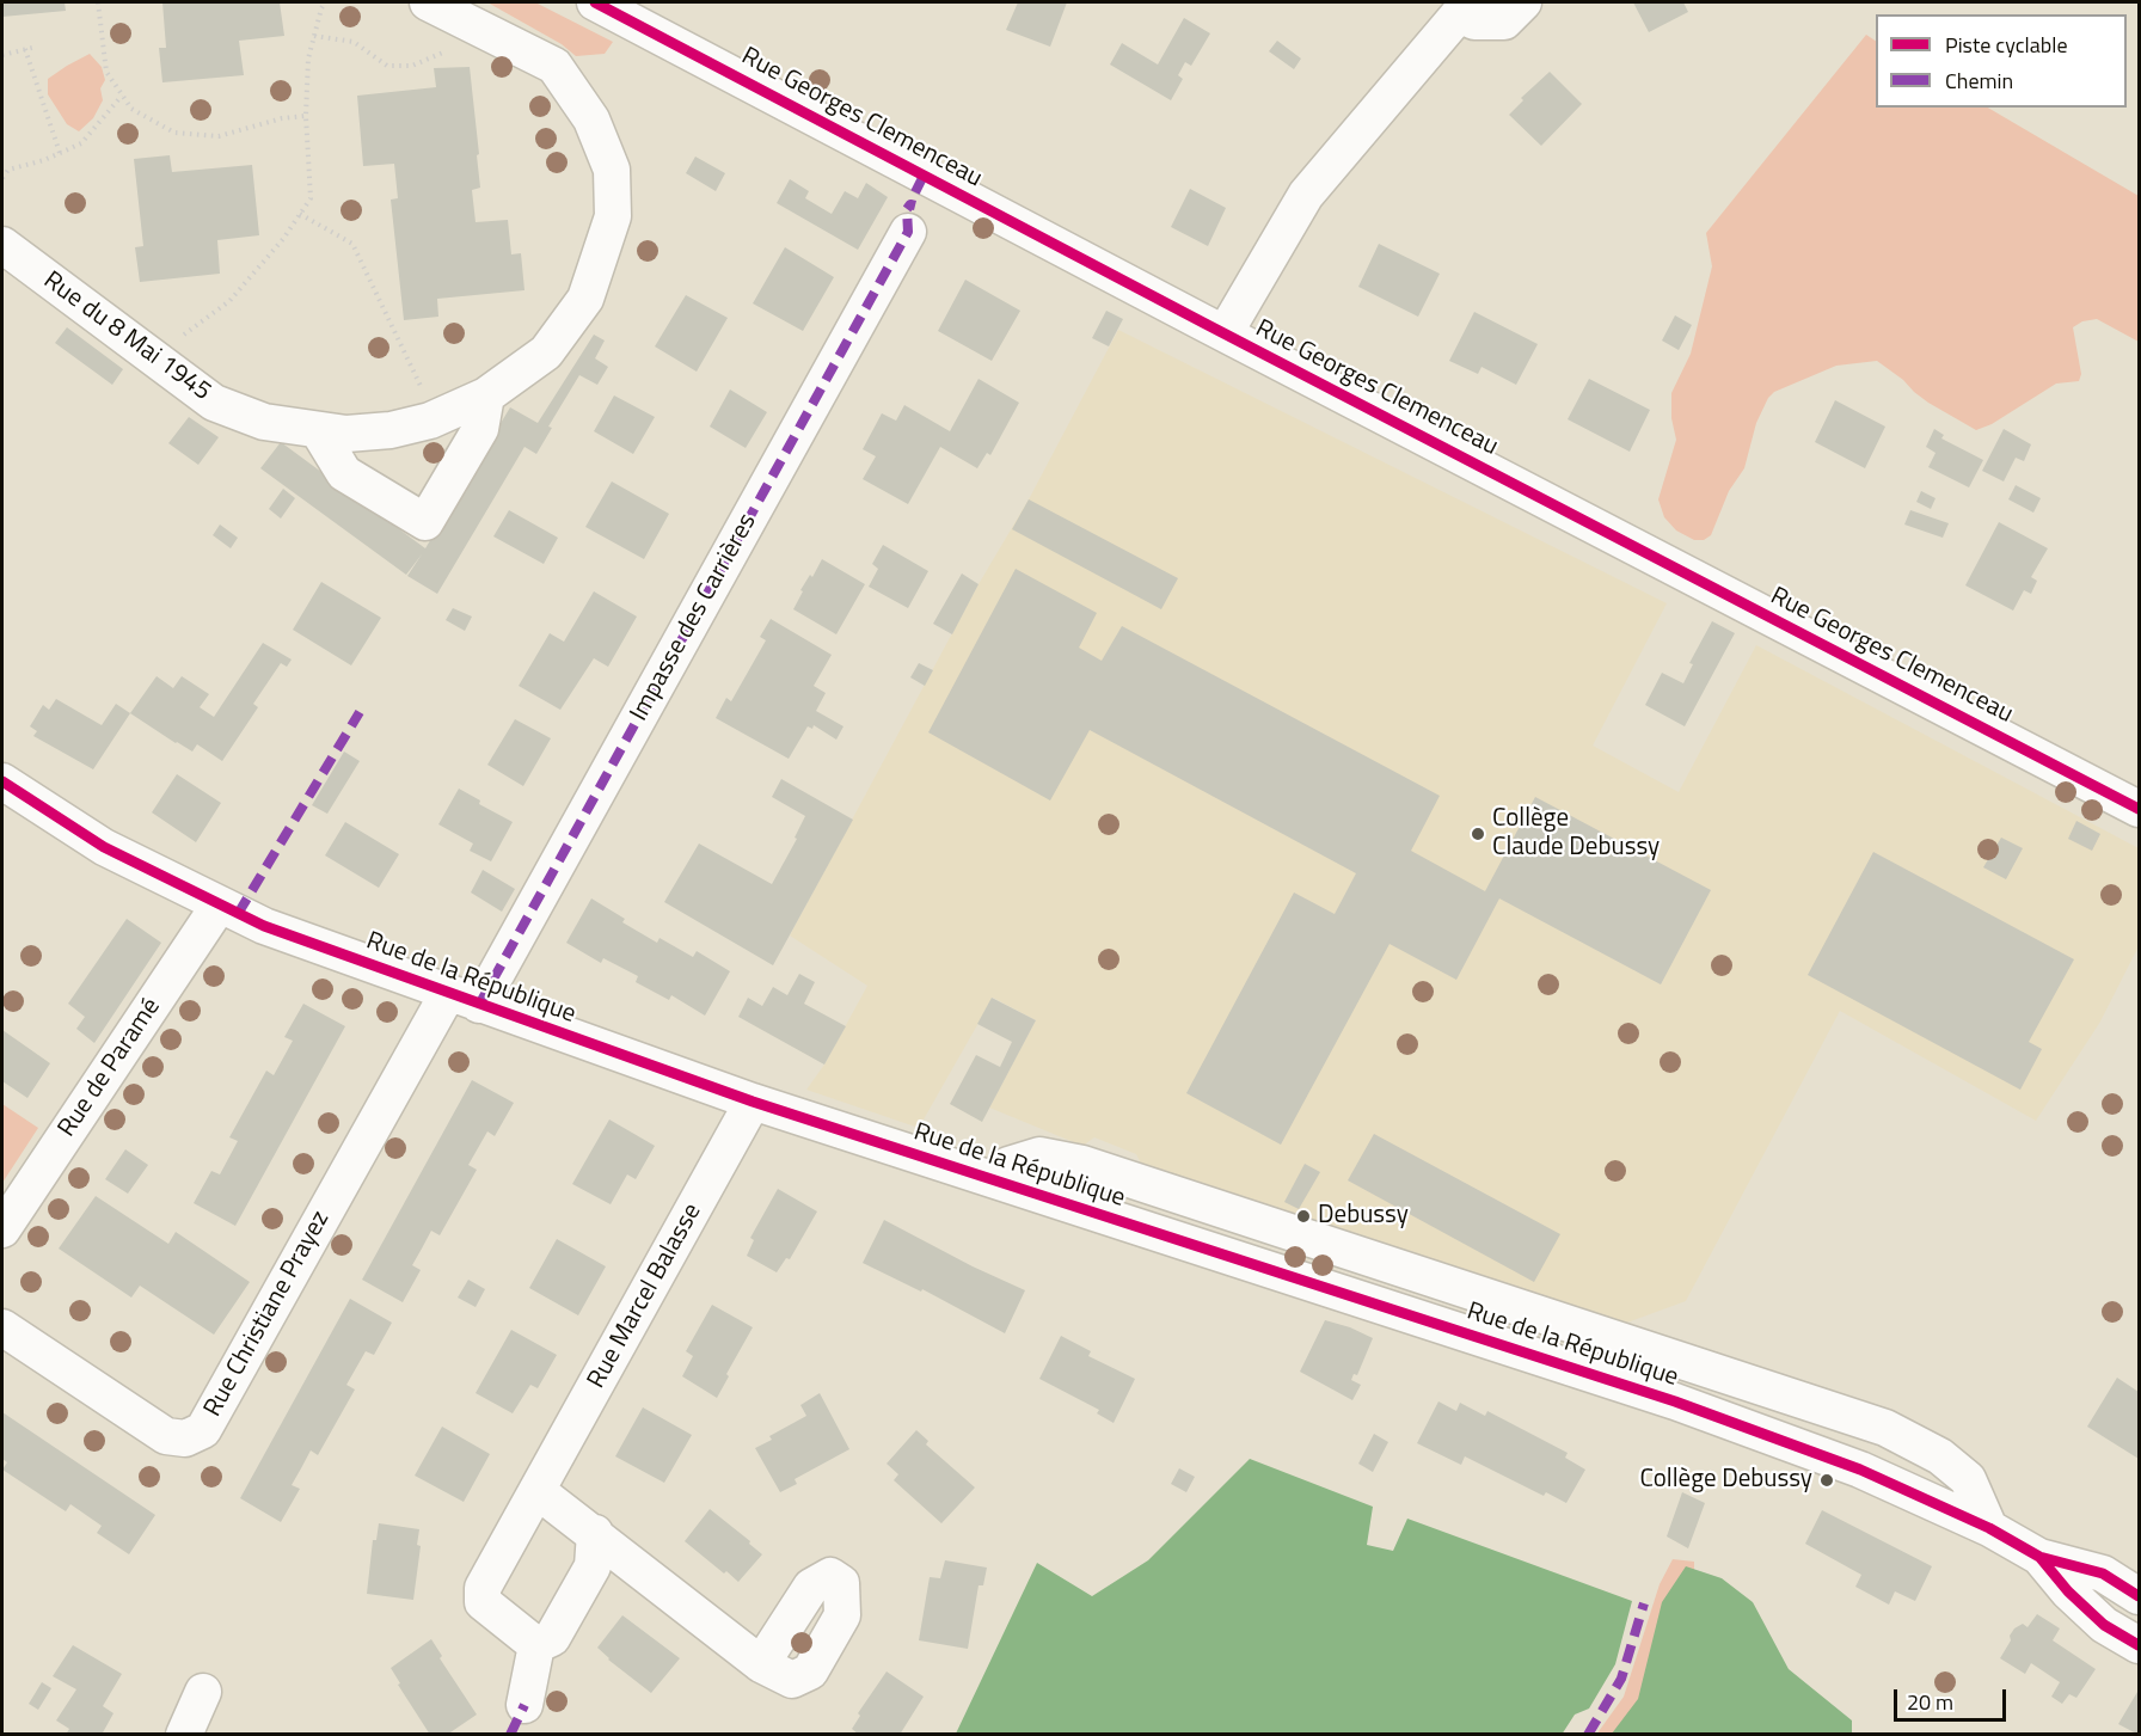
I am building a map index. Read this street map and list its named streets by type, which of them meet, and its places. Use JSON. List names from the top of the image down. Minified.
{"streets":{"street":["Rue Georges Clemenceau","Rue du 8 Mai 1945","Impasse des Carrières","Rue de la République","Rue de Paramé","Rue Marcel Balasse","Rue Christiane Prayez"]},"crossings":[["Impasse des Carrières","Rue de la République"],["Impasse des Carrières","Rue Christiane Prayez"],["Rue de la République","Rue de Paramé"],["Rue de la République","Rue Marcel Balasse"],["Rue de la République","Rue Christiane Prayez"]],"places":["Collège Claude Debussy","Debussy","Collège Debussy"],"legend":["Piste cyclable","Chemin"],"scale_bar":"20 m"}
